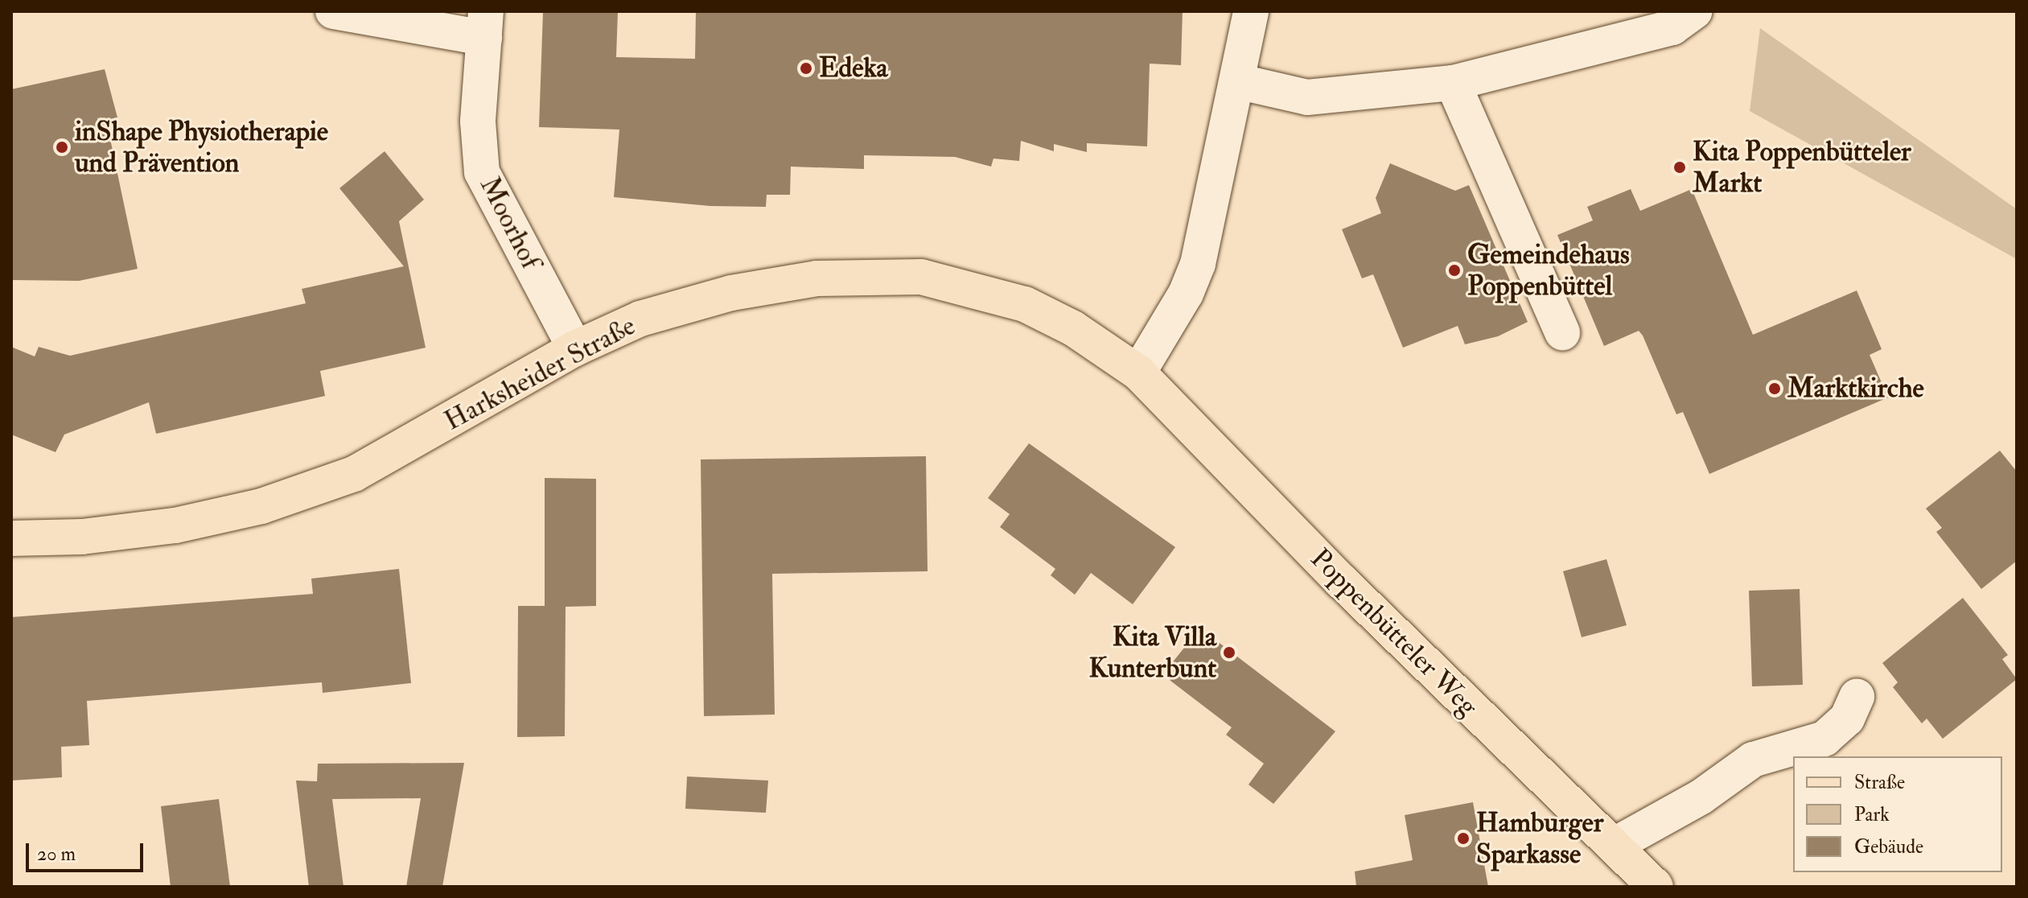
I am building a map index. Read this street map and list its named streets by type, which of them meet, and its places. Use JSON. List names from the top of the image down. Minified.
{"streets":{"main road":["Harksheider Straße","Poppenbütteler Weg"],"street":["Moorhof"]},"crossings":[["Moorhof","Harksheider Straße"],["Harksheider Straße","Poppenbütteler Weg"]],"places":["Edeka","inShape Physiotherapie und Prävention","Kita Poppenbütteler Markt","Gemeindehaus Poppenbüttel","Marktkirche","Kita Villa Kunterbunt","Hamburger Sparkasse"],"legend":["Straße","Park","Gebäude"],"scale_bar":"20 m"}
